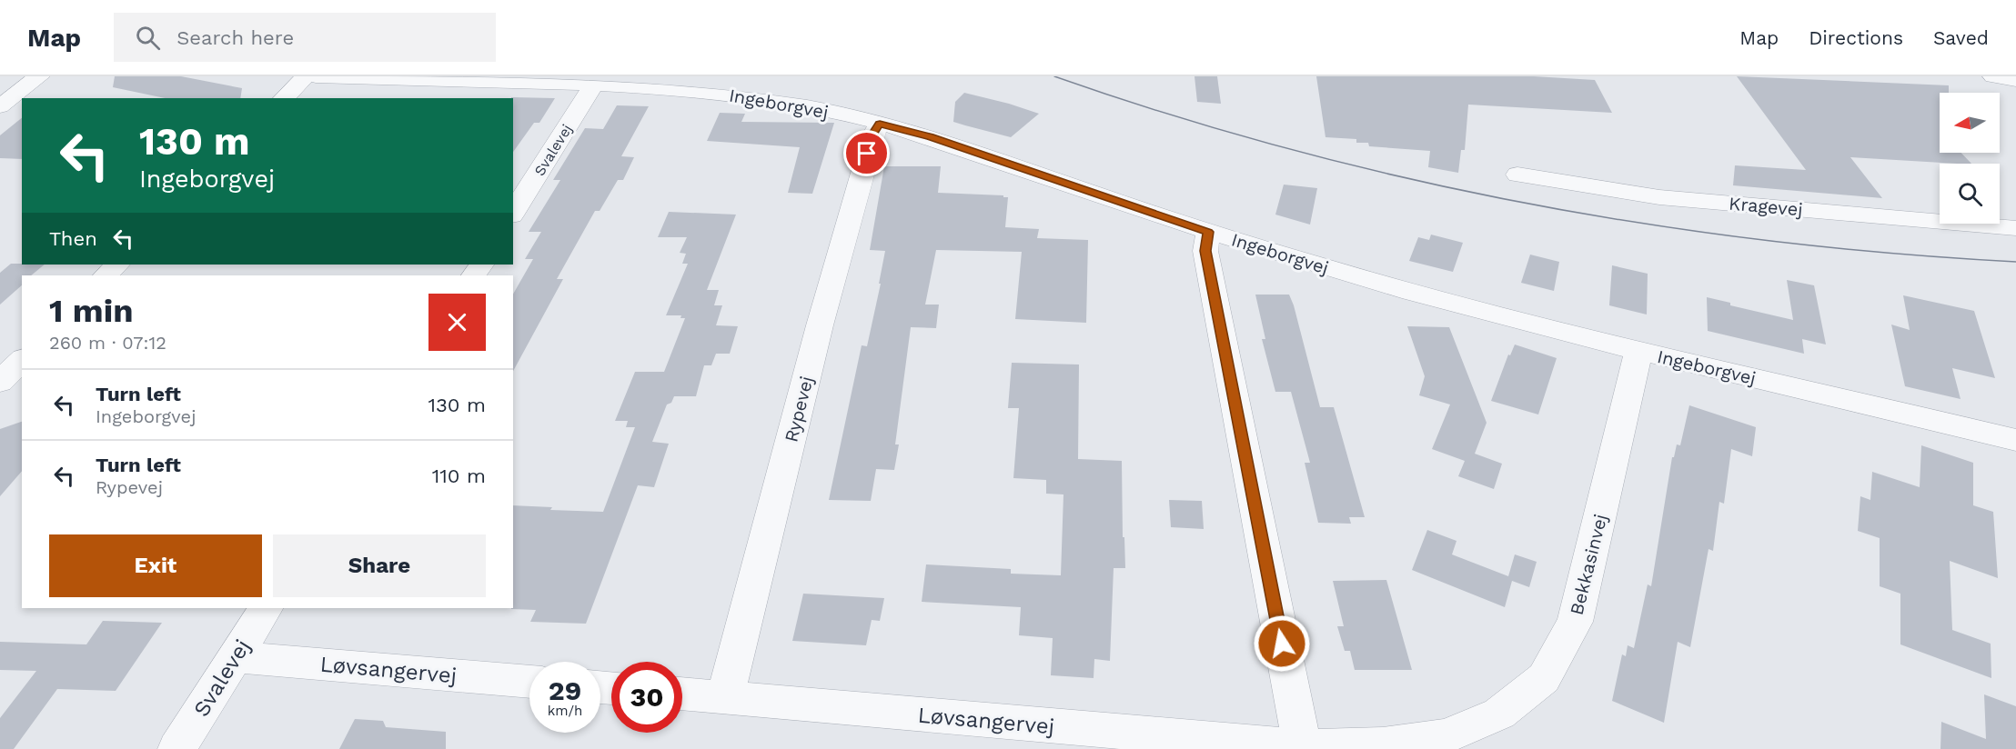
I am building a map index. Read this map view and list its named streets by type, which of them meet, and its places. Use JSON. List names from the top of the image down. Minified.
{"streets":{"street":["Ingeborgvej","Svalevej","Kragevej","Rypevej","Bekkasinvej","Løvsangervej"]},"crossings":[["Ingeborgvej","Svalevej"],["Ingeborgvej","Rypevej"],["Ingeborgvej","Bekkasinvej"],["Svalevej","Løvsangervej"],["Rypevej","Løvsangervej"],["Bekkasinvej","Løvsangervej"]],"north":"left","page":{"header":"Map","search":"Search here","nav":["Map","Directions","Saved"],"turn":["130 m","Ingeborgvej"],"then":"Then","heading":["1 min","260 m · 07:12"],"list":[{"name":"Turn left","note":"Ingeborgvej","value":"130 m"},{"name":"Turn left","note":"Rypevej","value":"110 m"}],"buttons":["Exit","Share"],"speed":"29 km/h","limit":"30"}}
